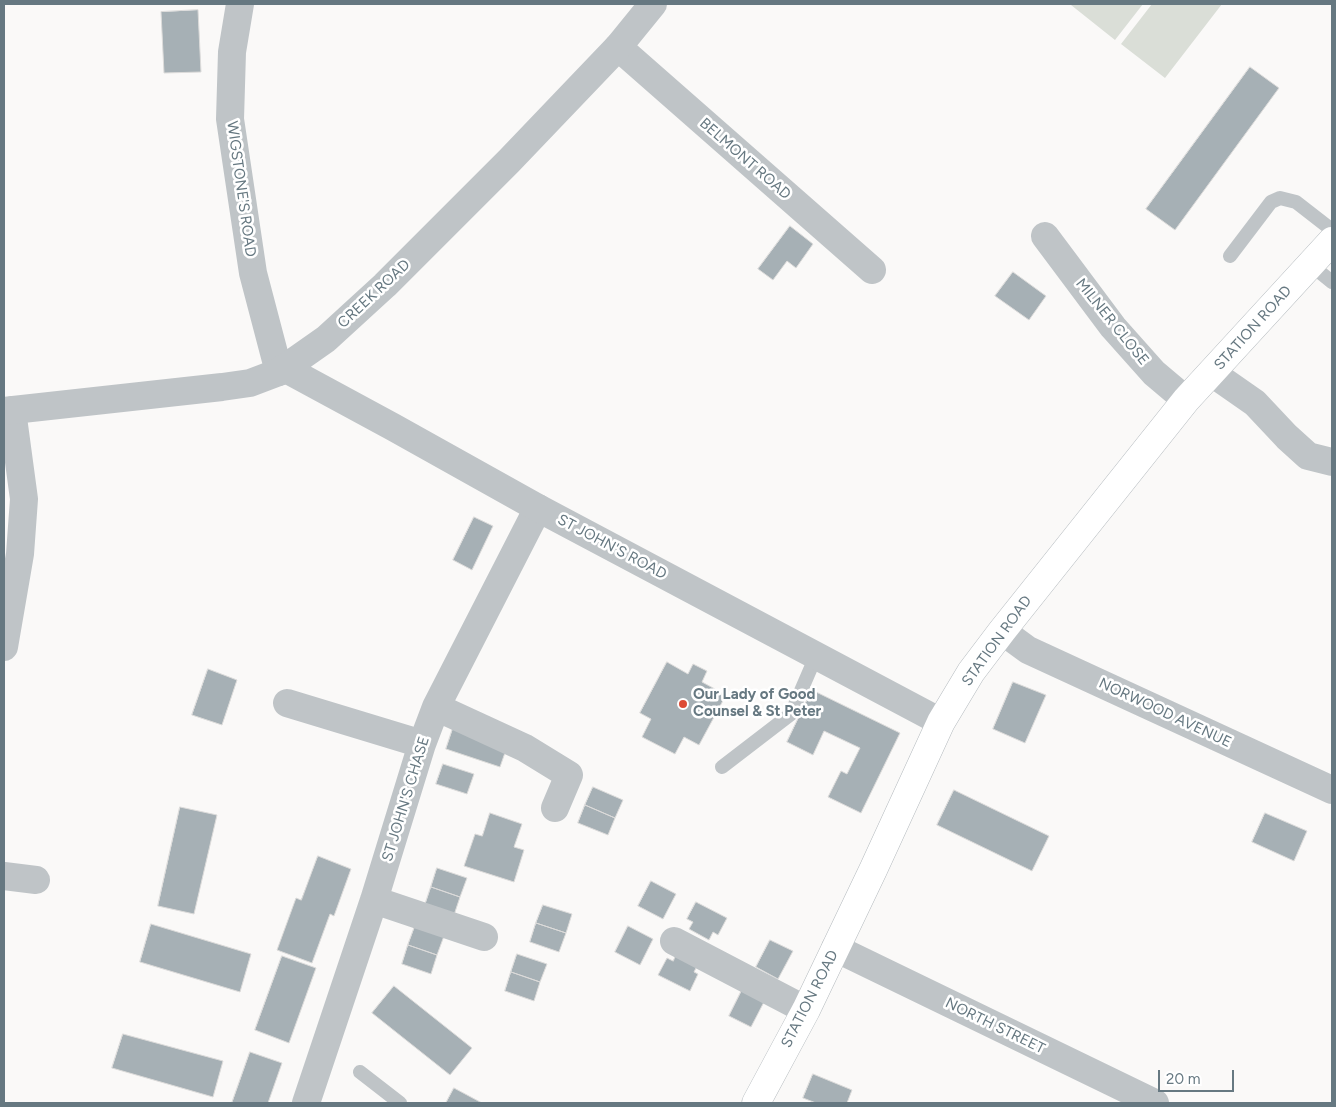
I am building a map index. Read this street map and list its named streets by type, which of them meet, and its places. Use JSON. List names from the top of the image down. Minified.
{"streets":{"main road":["STATION ROAD"],"street":["BELMONT ROAD","WIGSTONE'S ROAD","CREEK ROAD","MILNER CLOSE","ST JOHN'S ROAD","NORWOOD AVENUE","ST JOHN'S CHASE","NORTH STREET"]},"crossings":[["BELMONT ROAD","CREEK ROAD"],["WIGSTONE'S ROAD","CREEK ROAD"],["WIGSTONE'S ROAD","ST JOHN'S ROAD"],["CREEK ROAD","ST JOHN'S ROAD"],["MILNER CLOSE","STATION ROAD"],["STATION ROAD","ST JOHN'S ROAD"],["STATION ROAD","NORWOOD AVENUE"],["STATION ROAD","NORTH STREET"],["ST JOHN'S ROAD","ST JOHN'S CHASE"]],"places":["Our Lady of Good Counsel & St Peter"],"scale_bar":"20 m"}
